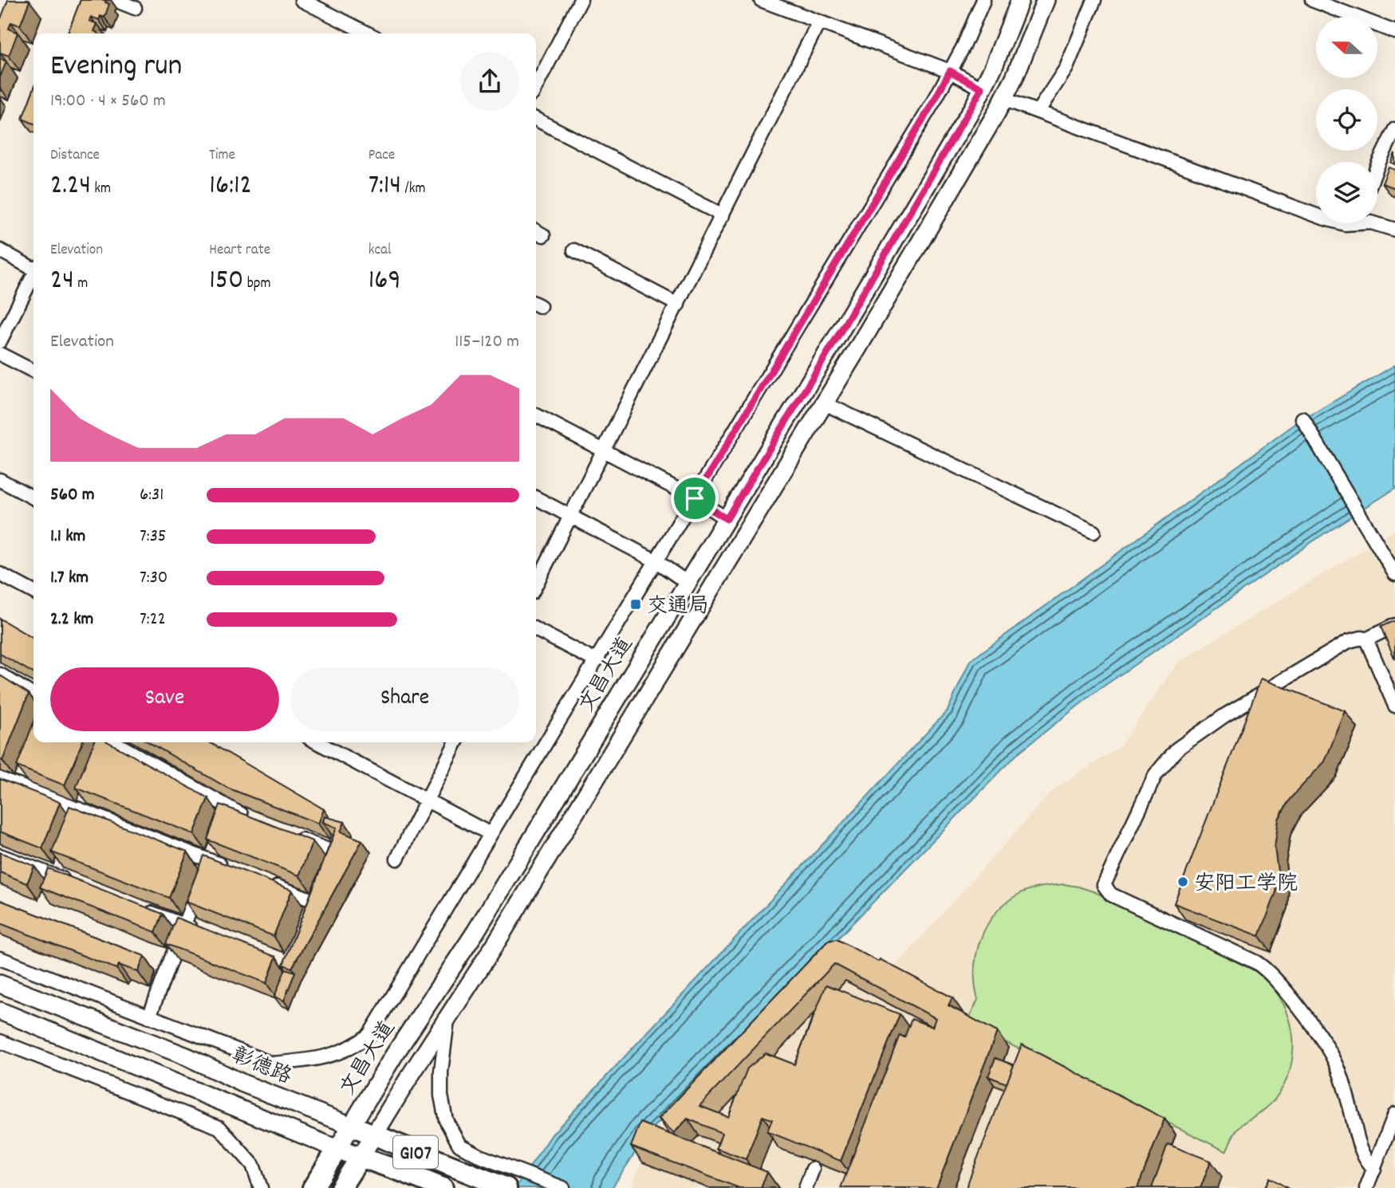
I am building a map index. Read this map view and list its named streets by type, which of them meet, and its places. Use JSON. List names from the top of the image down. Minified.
{"streets":{"highway":["文昌大道","彰德路","G107"]},"crossings":[["文昌大道","彰德路"],["文昌大道","G107"]],"places":{"transit":["交通局"],"other":["安阳工学院"]},"north":"left","page":{"heading":["Evening run","19:00 · 4 × 560 m"],"stats":[["Distance","2.24 km"],["Time","16:12"],["Pace","7:14 /km"],["Elevation","24 m"],["Heart rate","150 bpm"],["kcal","169"]],"chart":["Elevation","115–120 m"],"list":[{"name":"560 m","note":"6:31"},{"name":"1.1 km","note":"7:35"},{"name":"1.7 km","note":"7:30"},{"name":"2.2 km","note":"7:22"}],"buttons":["Save","Share"]}}
